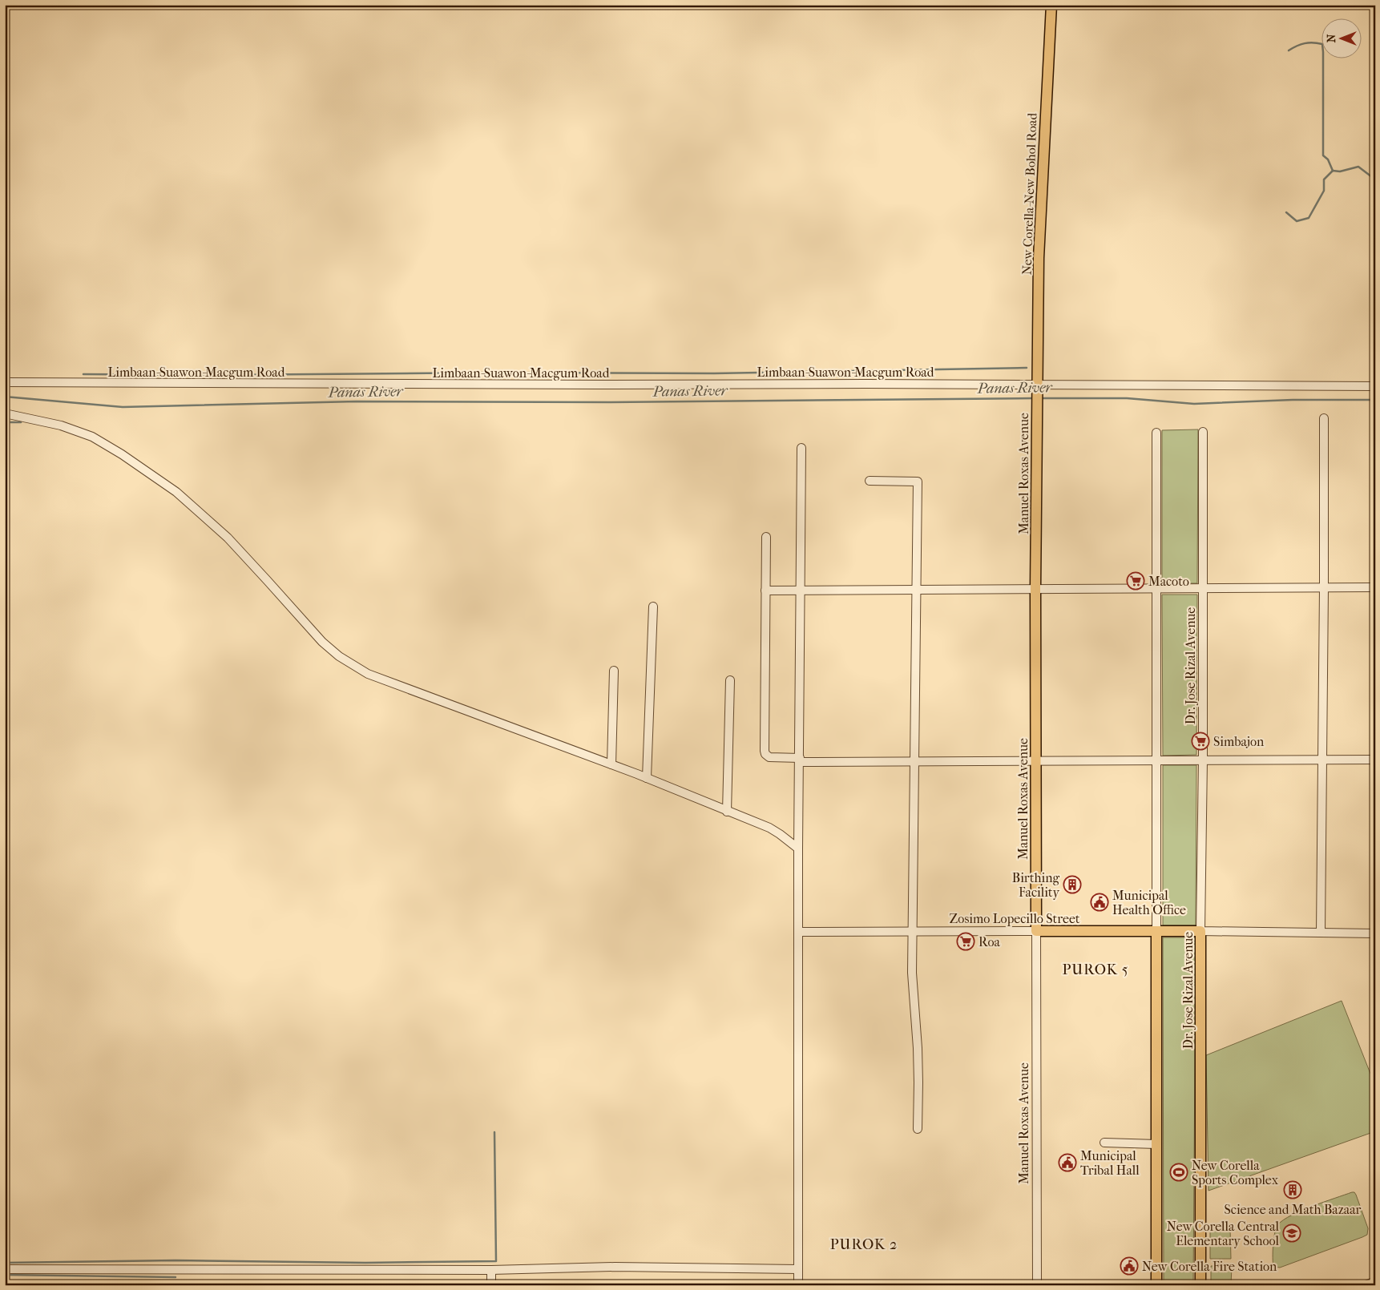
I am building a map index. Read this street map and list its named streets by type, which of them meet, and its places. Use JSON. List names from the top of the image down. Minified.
{"streets":{"main road":["New Corella-New Bohol Road","Manuel Roxas Avenue","Dr. Jose Rizal Avenue","Zosimo Lopecillo Street"],"street":["Limbaan-Suawon-Macgum Road"]},"crossings":[["New Corella-New Bohol Road","Limbaan-Suawon-Macgum Road"],["New Corella-New Bohol Road","Manuel Roxas Avenue"],["Limbaan-Suawon-Macgum Road","Manuel Roxas Avenue"],["Manuel Roxas Avenue","Zosimo Lopecillo Street"],["Dr. Jose Rizal Avenue","Zosimo Lopecillo Street"]],"districts":["PUROK 5","PUROK 2"],"water":["Panas River"],"places":{"supermarket":["Macoto","Simbajon","Roa"],"building":["Birthing Facility","Science and Math Bazaar"],"public building":["Municipal Health Office","Municipal Tribal Hall","New Corella Fire Station"],"sports":["New Corella Sports Complex"],"school or university":["New Corella Central Elementary School"]},"north":"left"}
